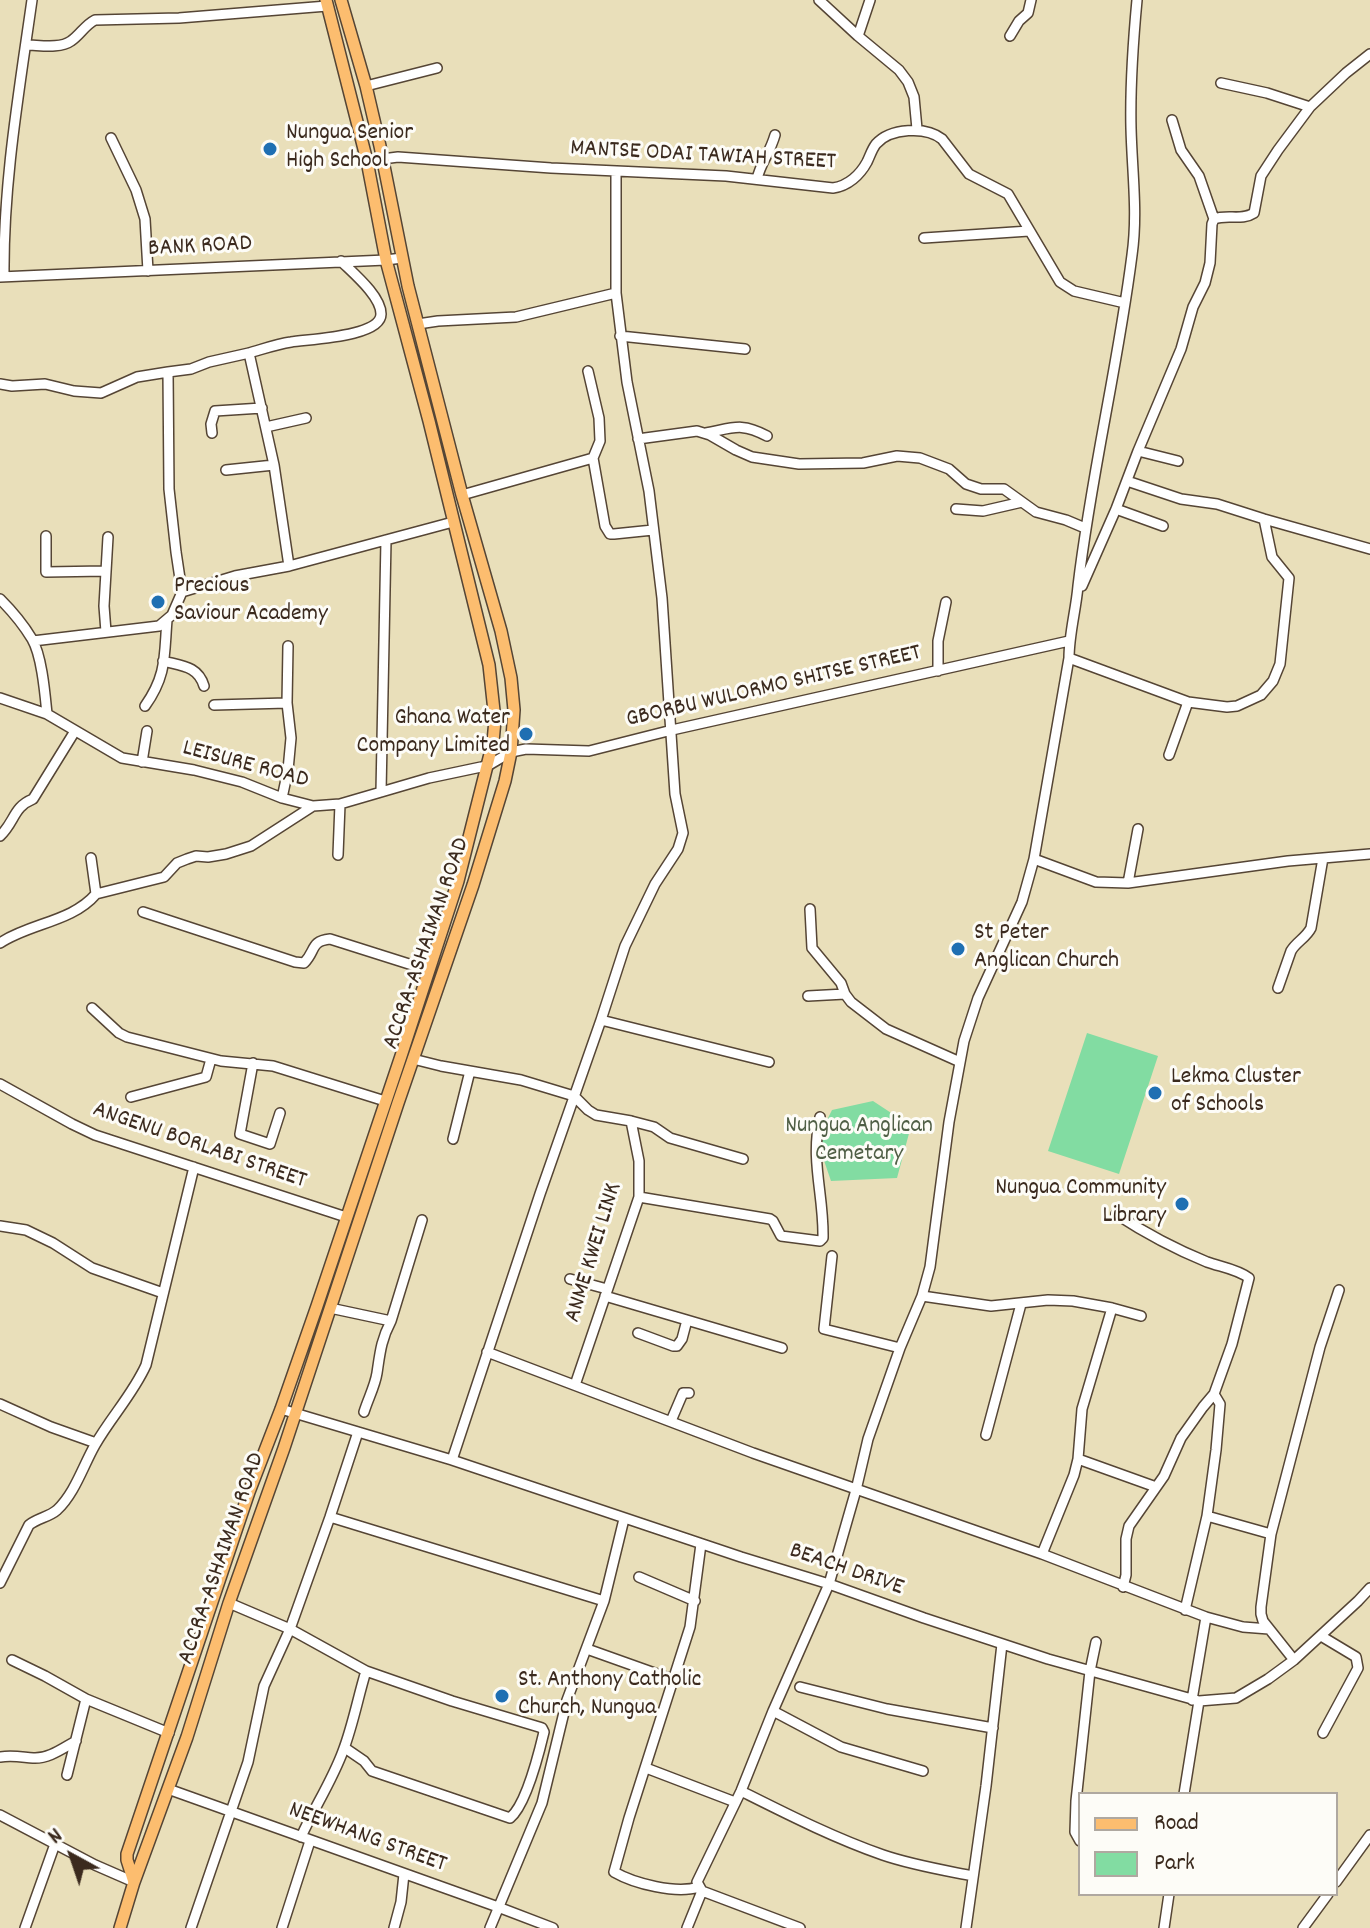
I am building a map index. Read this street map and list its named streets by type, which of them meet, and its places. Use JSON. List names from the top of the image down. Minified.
{"streets":{"main road":["ACCRA-ASHAIMAN ROAD"],"street":["MANTSE ODAI TAWIAH STREET","BANK ROAD","GBORBU WULORMO SHITSE STREET","LEISURE ROAD","ANGENU BORLABI STREET","ANME KWEI LINK","BEACH DRIVE","NEEWHANG STREET"]},"crossings":[["MANTSE ODAI TAWIAH STREET","ACCRA-ASHAIMAN ROAD"],["BANK ROAD","ACCRA-ASHAIMAN ROAD"],["GBORBU WULORMO SHITSE STREET","LEISURE ROAD"],["GBORBU WULORMO SHITSE STREET","ACCRA-ASHAIMAN ROAD"],["LEISURE ROAD","ACCRA-ASHAIMAN ROAD"],["ACCRA-ASHAIMAN ROAD","ANGENU BORLABI STREET"],["ACCRA-ASHAIMAN ROAD","BEACH DRIVE"],["ACCRA-ASHAIMAN ROAD","NEEWHANG STREET"]],"parks":["Nungua Anglican Cemetary"],"places":["Nungua Senior High School","Precious Saviour Academy","Ghana Water Company Limited","St Peter Anglican Church","Lekma Cluster of Schools","Nungua Community Library","St. Anthony Catholic Church, Nungua"],"legend":["Road","Park"],"north":"top left"}
